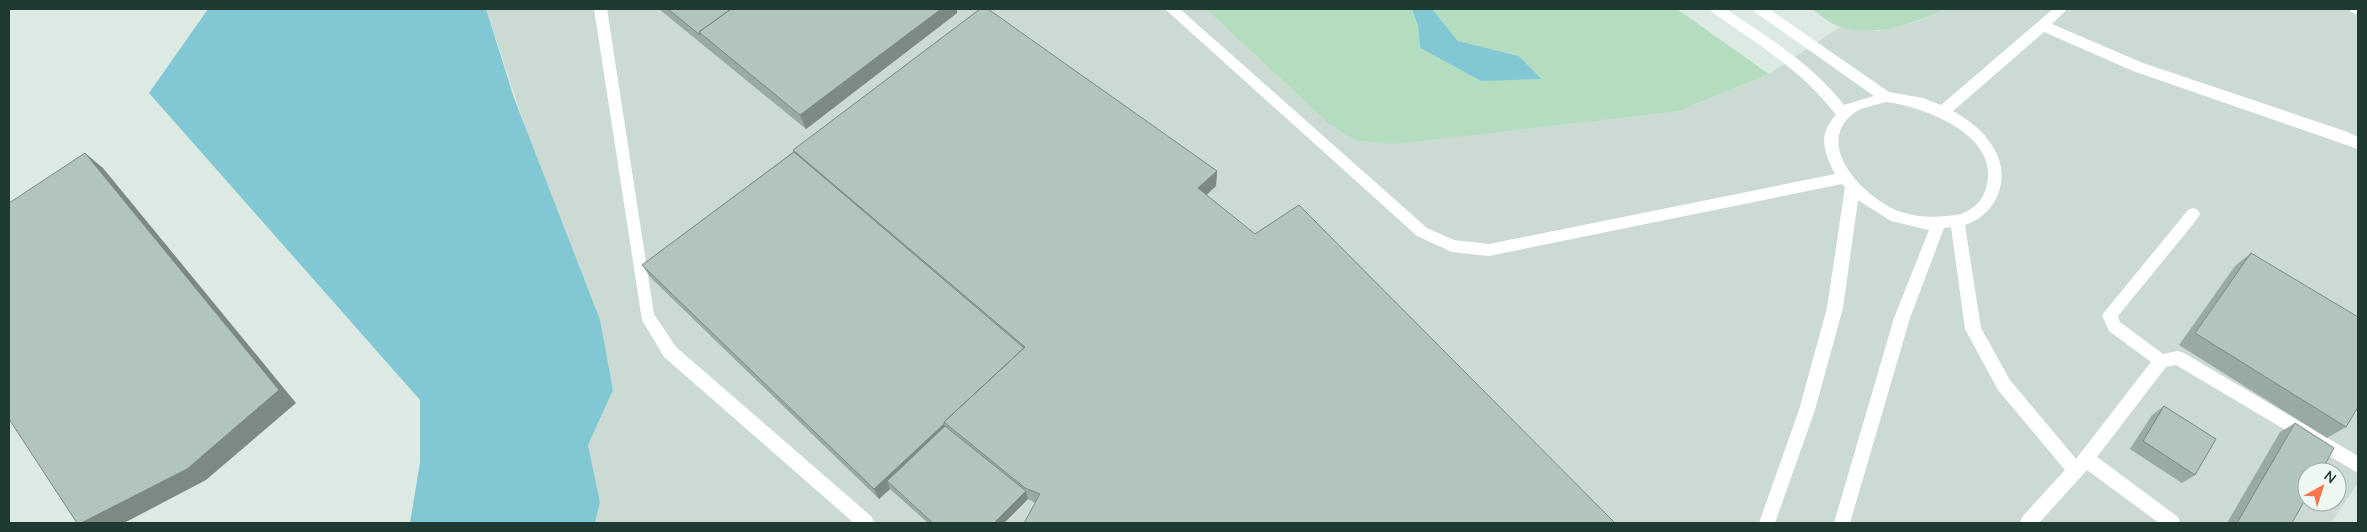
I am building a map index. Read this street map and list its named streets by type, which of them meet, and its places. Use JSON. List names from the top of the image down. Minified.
{"north":"top right"}
